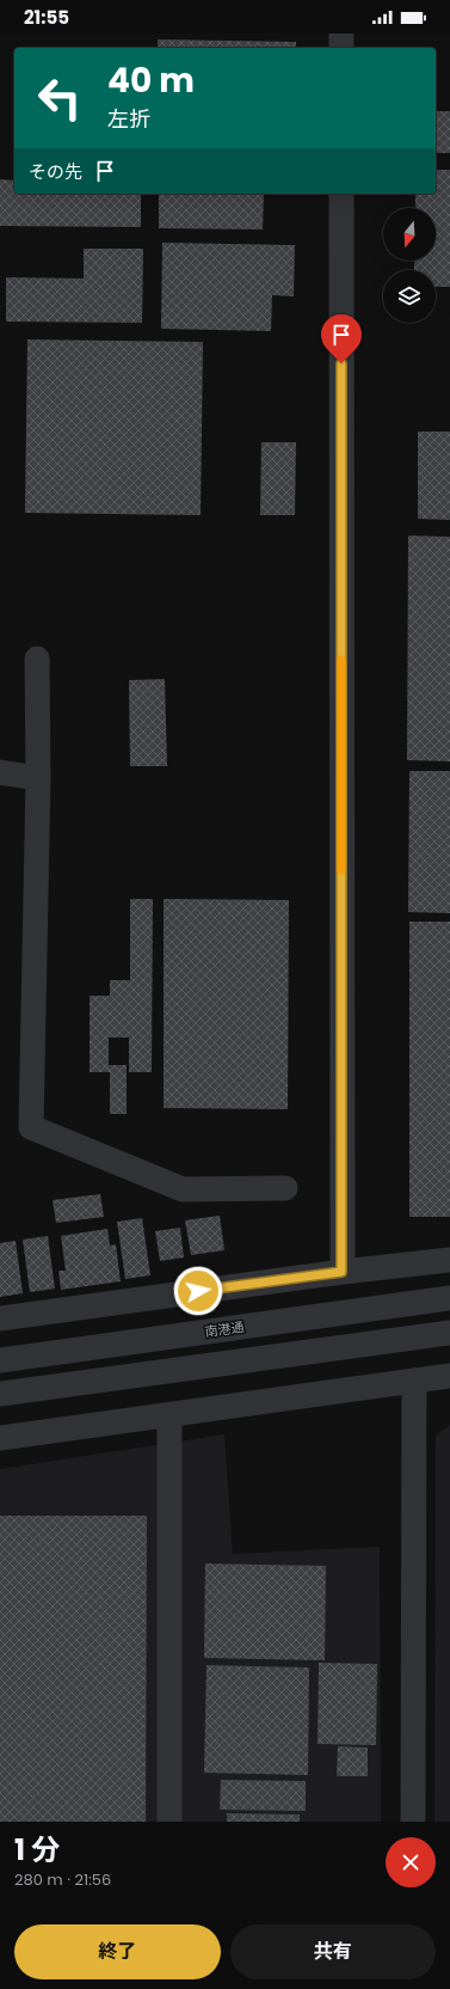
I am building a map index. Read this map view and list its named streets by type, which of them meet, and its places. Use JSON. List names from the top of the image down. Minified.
{"streets":{"street":["南港通"]},"north":"bottom","page":{"status":"21:55","turn":["40 m","左折"],"then":"その先","heading":["1 分","280 m · 21:56"],"buttons":["終了","共有"]}}
